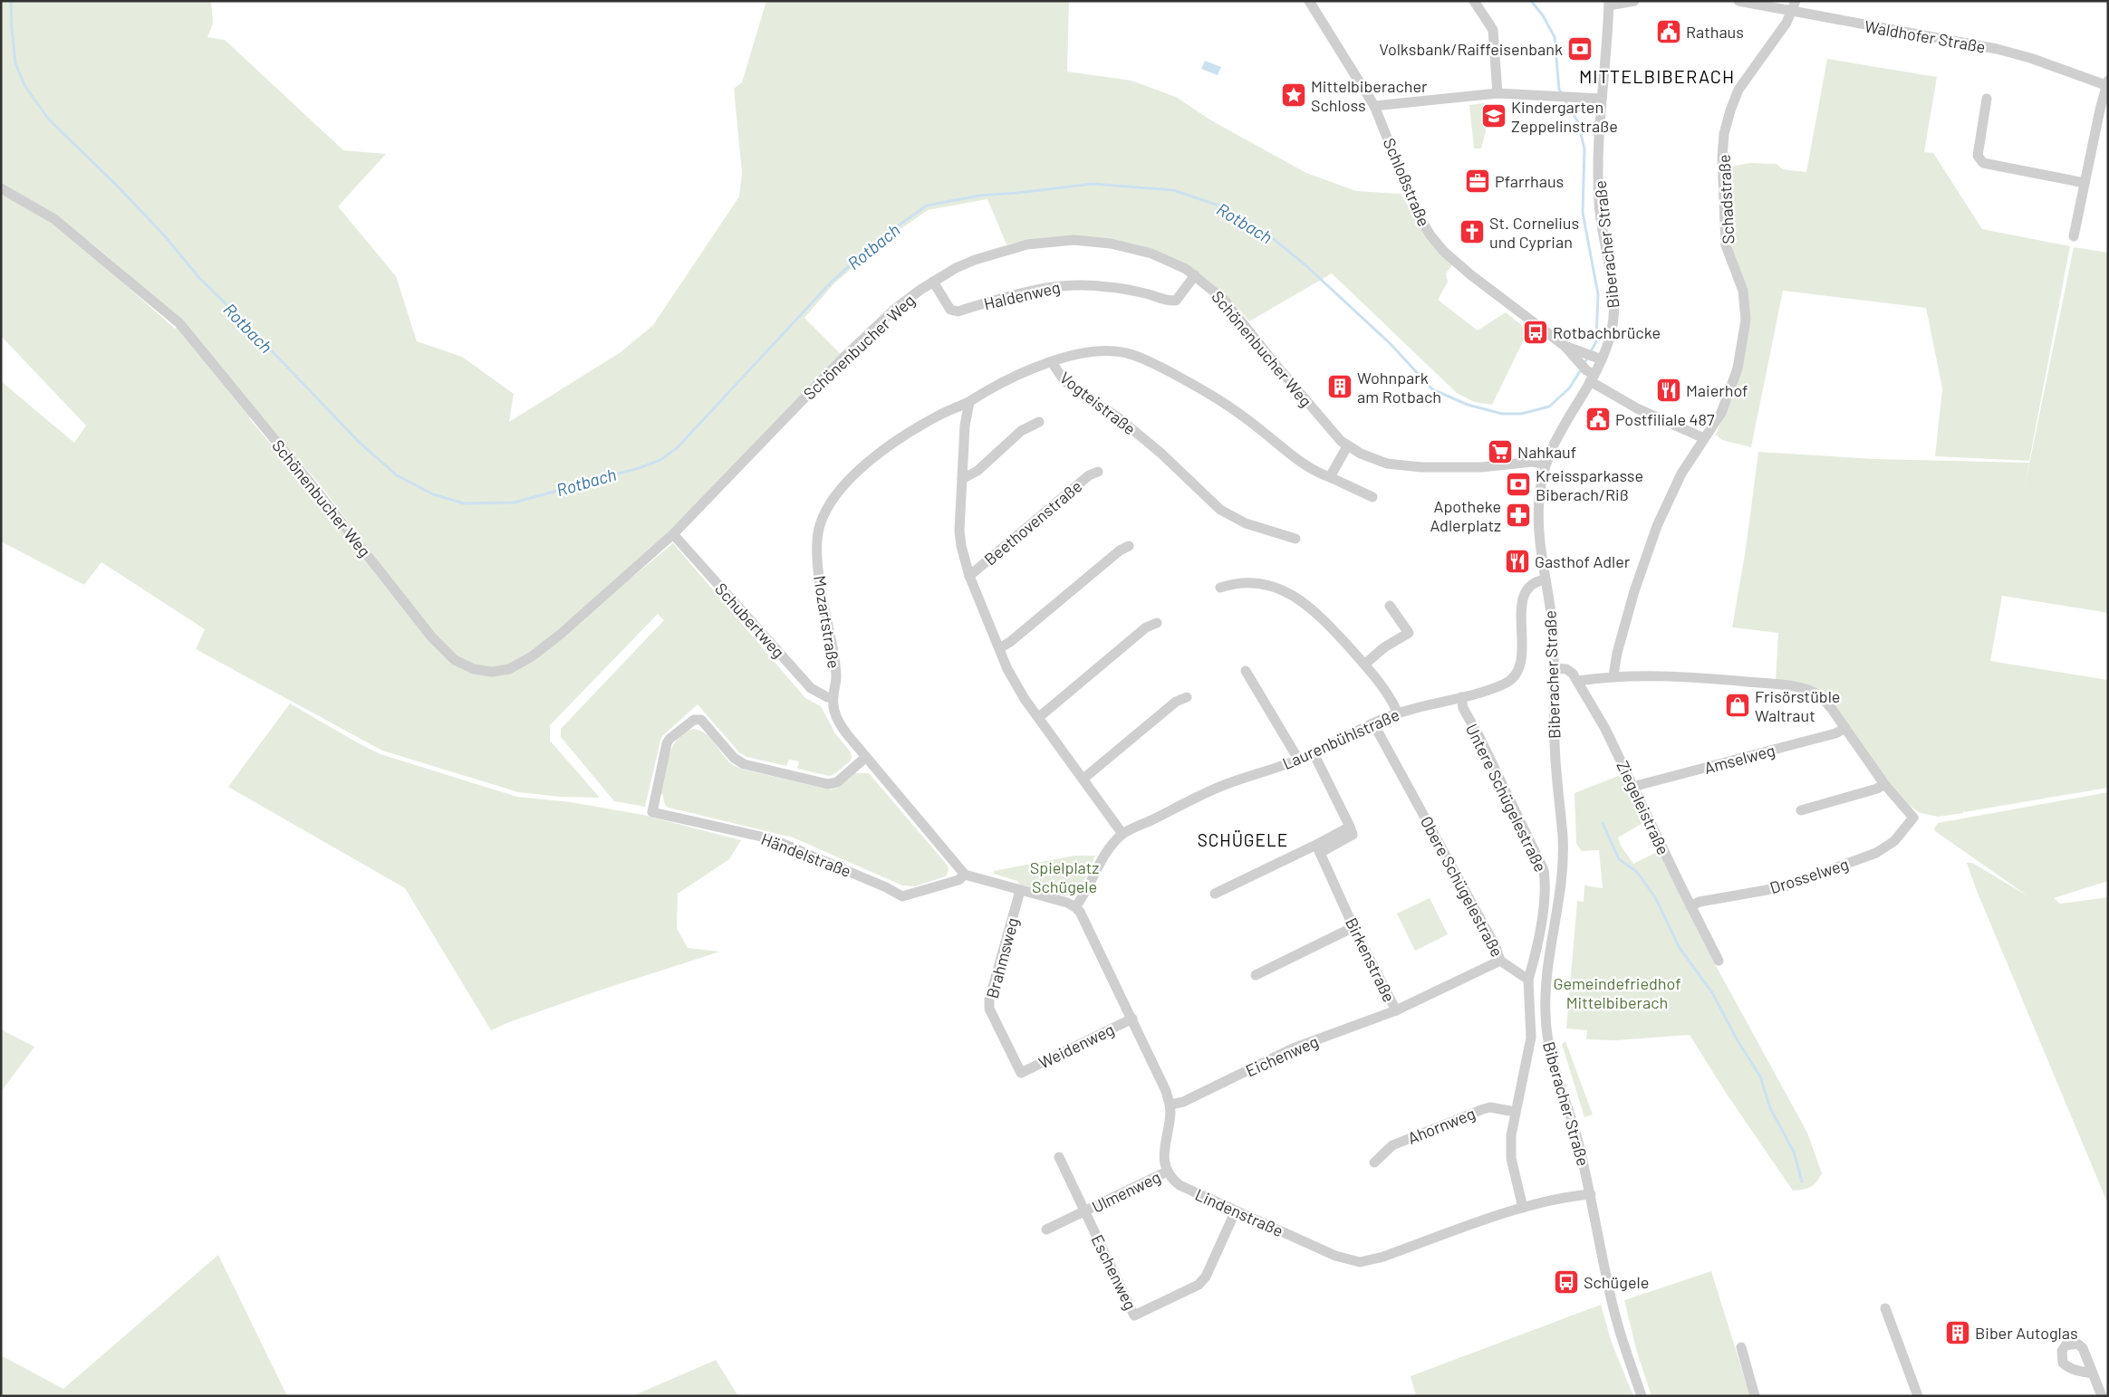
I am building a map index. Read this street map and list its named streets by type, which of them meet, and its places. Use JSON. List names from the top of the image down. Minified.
{"streets":{"street":["Waldhofer Straße","Schloßstraße","Schadstraße","Biberacher Straße","Haldenweg","Schönenbucher Weg","Vogteistraße","Beethovenstraße","Schubertweg","Mozartstraße","Laurenbühlstraße","Amselweg","Untere Schügelestraße","Ziegeleistraße","Händelstraße","Drosselweg","Obere Schügelestraße","Brahmsweg","Birkenstraße","Weidenweg","Eichenweg","Ahornweg","Ulmenweg","Lindenstraße","Eschenweg"]},"crossings":[["Waldhofer Straße","Schadstraße"],["Schloßstraße","Schadstraße"],["Schloßstraße","Biberacher Straße"],["Biberacher Straße","Schönenbucher Weg"],["Biberacher Straße","Laurenbühlstraße"],["Biberacher Straße","Ziegeleistraße"],["Biberacher Straße","Lindenstraße"],["Haldenweg","Schönenbucher Weg"],["Schönenbucher Weg","Schubertweg"],["Vogteistraße","Mozartstraße"],["Beethovenstraße","Mozartstraße"],["Beethovenstraße","Laurenbühlstraße"],["Schubertweg","Mozartstraße"],["Mozartstraße","Händelstraße"],["Laurenbühlstraße","Untere Schügelestraße"],["Laurenbühlstraße","Obere Schügelestraße"],["Amselweg","Ziegeleistraße"],["Untere Schügelestraße","Obere Schügelestraße"],["Ziegeleistraße","Drosselweg"],["Obere Schügelestraße","Birkenstraße"],["Brahmsweg","Weidenweg"],["Birkenstraße","Eichenweg"],["Ulmenweg","Lindenstraße"],["Ulmenweg","Eschenweg"],["Lindenstraße","Eschenweg"]],"districts":["MITTELBIBERACH","SCHÜGELE"],"water":["Rotbach"],"parks":["Spielplatz Schügele","Gemeindefriedhof Mittelbiberach"],"places":{"public building":["Rathaus","Postfiliale 487"],"bank":["Volksbank/Raiffeisenbank","Kreissparkasse Biberach/Riß"],"place":["Mittelbiberacher Schloss"],"school or university":["Kindergarten Zeppelinstraße"],"office":["Pfarrhaus"],"church":["St. Cornelius und Cyprian"],"bus stop":["Rotbachbrücke","Schügele"],"building":["Wohnpark am Rotbach","Biber Autoglas"],"restaurant":["Maierhof","Gasthof Adler"],"supermarket":["Nahkauf"],"pharmacy":["Apotheke Adlerplatz"],"shop":["Frisörstüble Waltraut"]}}
